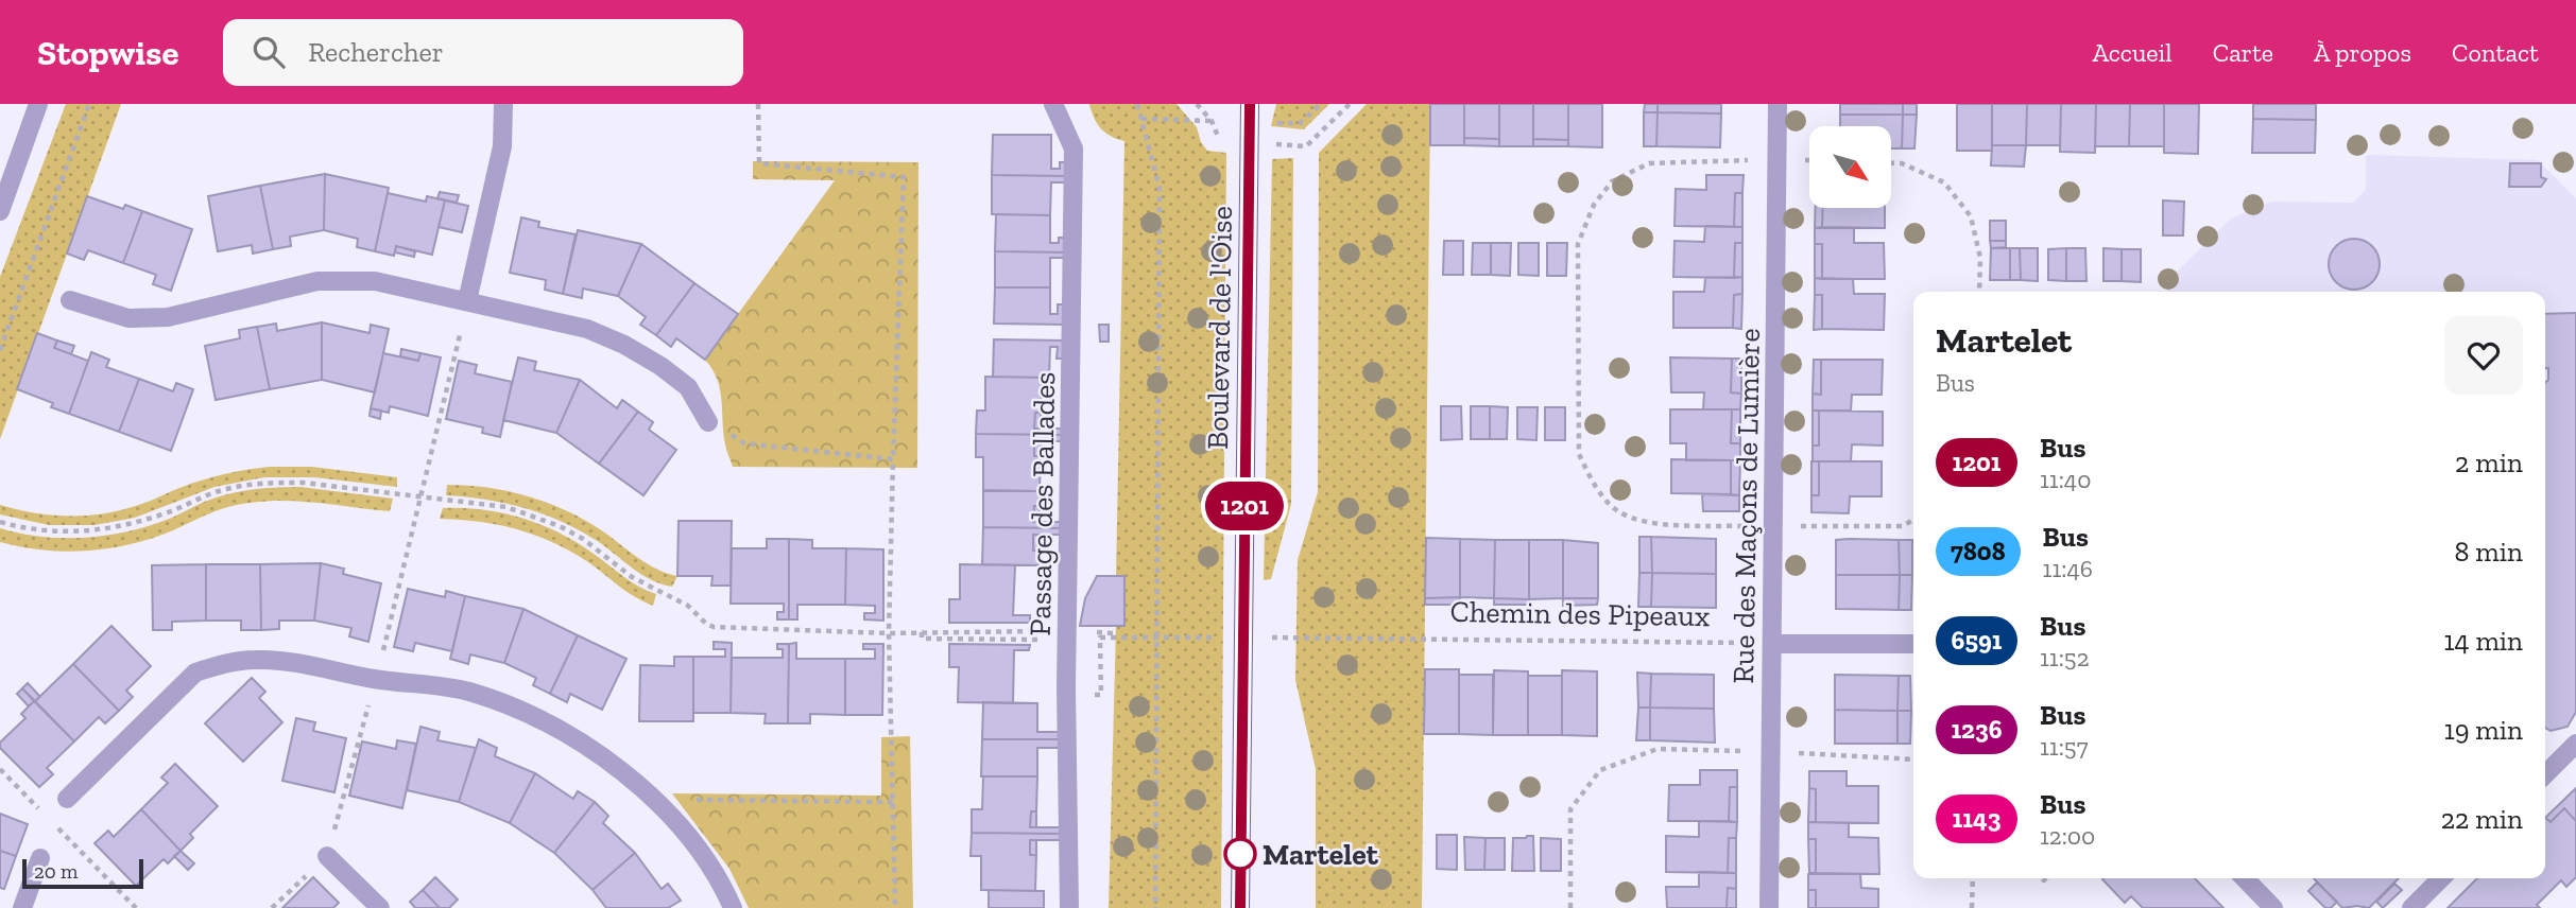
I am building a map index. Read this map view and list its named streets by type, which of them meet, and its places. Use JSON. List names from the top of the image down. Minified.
{"streets":{"main road":["Boulevard de l'Oise"],"street":["Passage des Ballades","Rue des Maçons de Lumière"],"path":["Chemin des Pipeaux"]},"crossings":[["Rue des Maçons de Lumière","Chemin des Pipeaux"]],"places":["Martelet"],"lines":["bus line 1201"],"scale_bar":"20 m","north":"bottom right","page":{"header":"Stopwise","search":"Rechercher","nav":["Accueil","Carte","À propos","Contact"],"on_map":"1201","heading":["Martelet","Bus"],"list":[{"mark":"1201","name":"Bus","note":"11:40","value":"2 min"},{"mark":"7808","name":"Bus","note":"11:46","value":"8 min"},{"mark":"6591","name":"Bus","note":"11:52","value":"14 min"},{"mark":"1236","name":"Bus","note":"11:57","value":"19 min"},{"mark":"1143","name":"Bus","note":"12:00","value":"22 min"}],"scale":"20 m"}}
